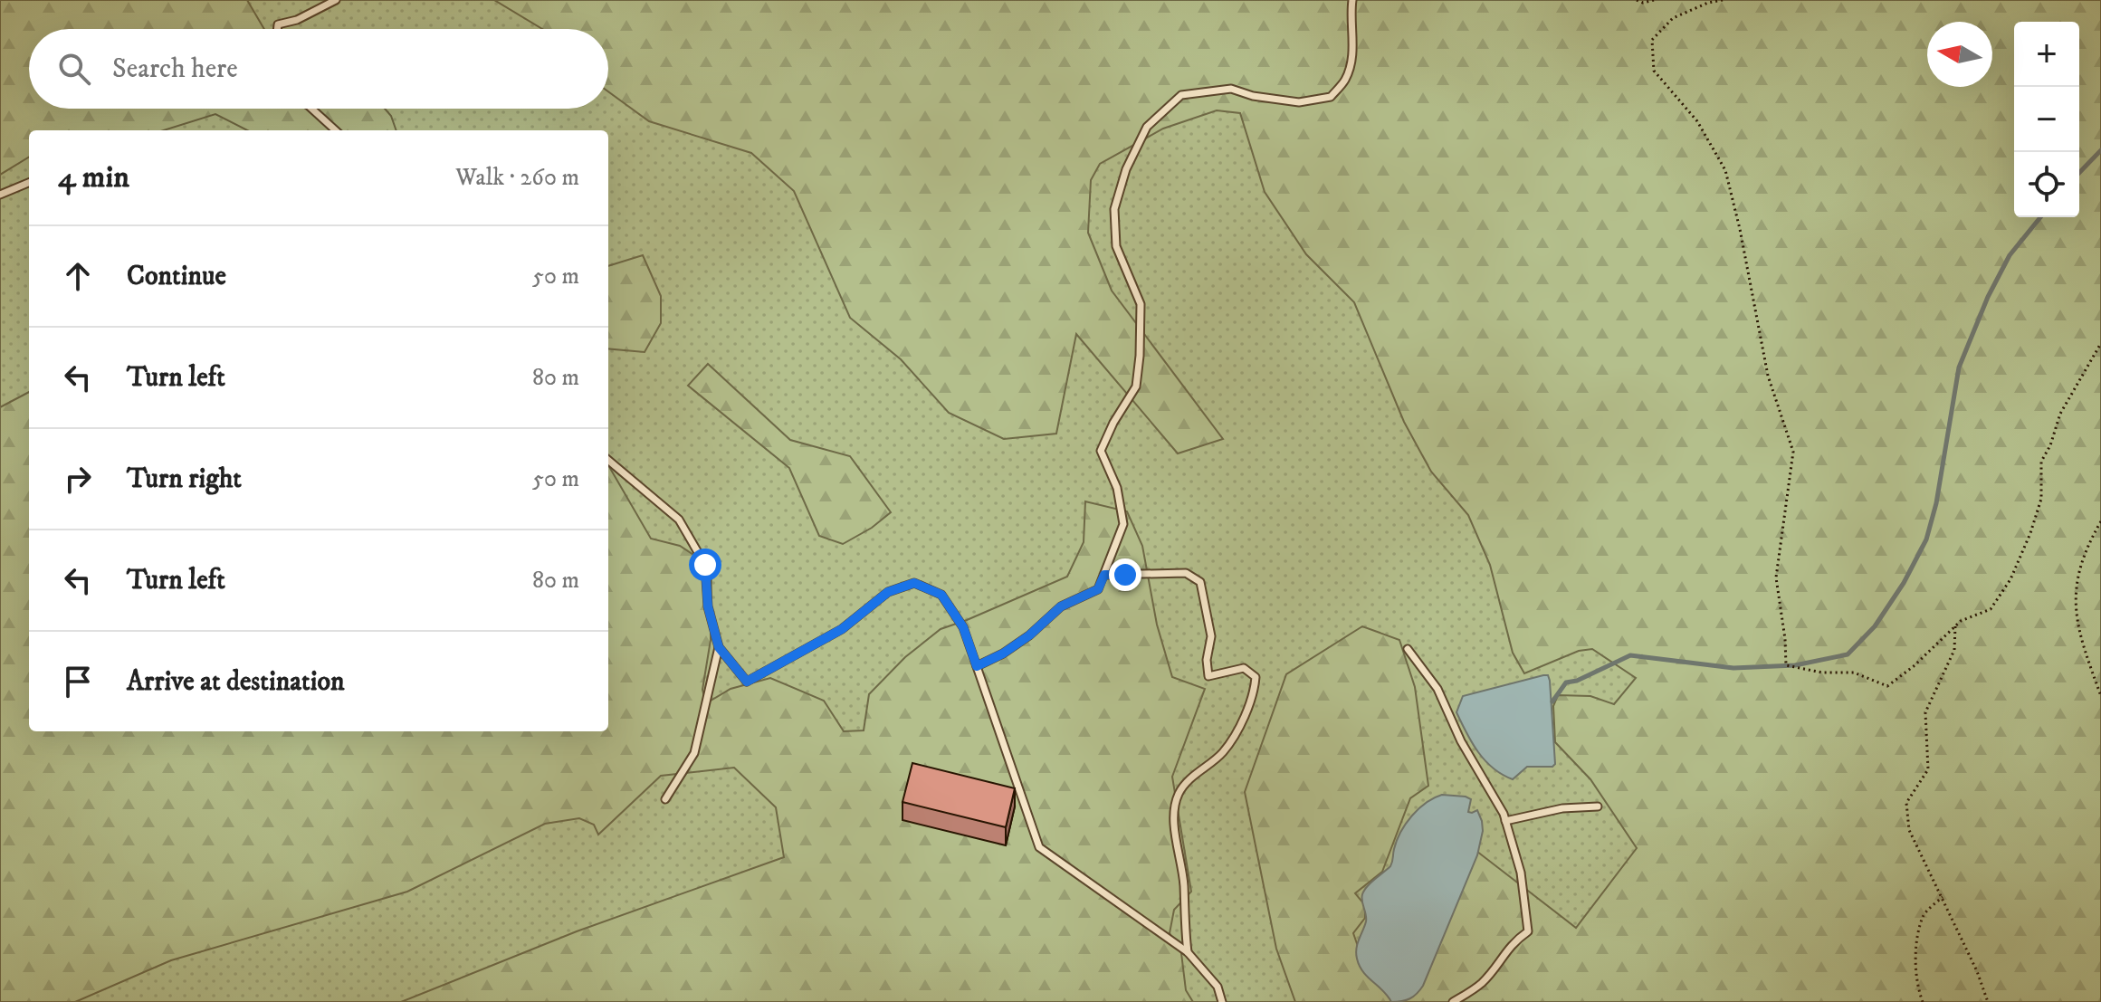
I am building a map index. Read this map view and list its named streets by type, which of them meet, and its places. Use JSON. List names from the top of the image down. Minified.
{"north":"left","page":{"map_buttons":["+","−"],"search":"Search here","heading":["4 min","Walk · 260 m"],"list":[["Continue","50 m"],["Turn left","80 m"],["Turn right","50 m"],["Turn left","80 m"],"Arrive at destination"]}}
